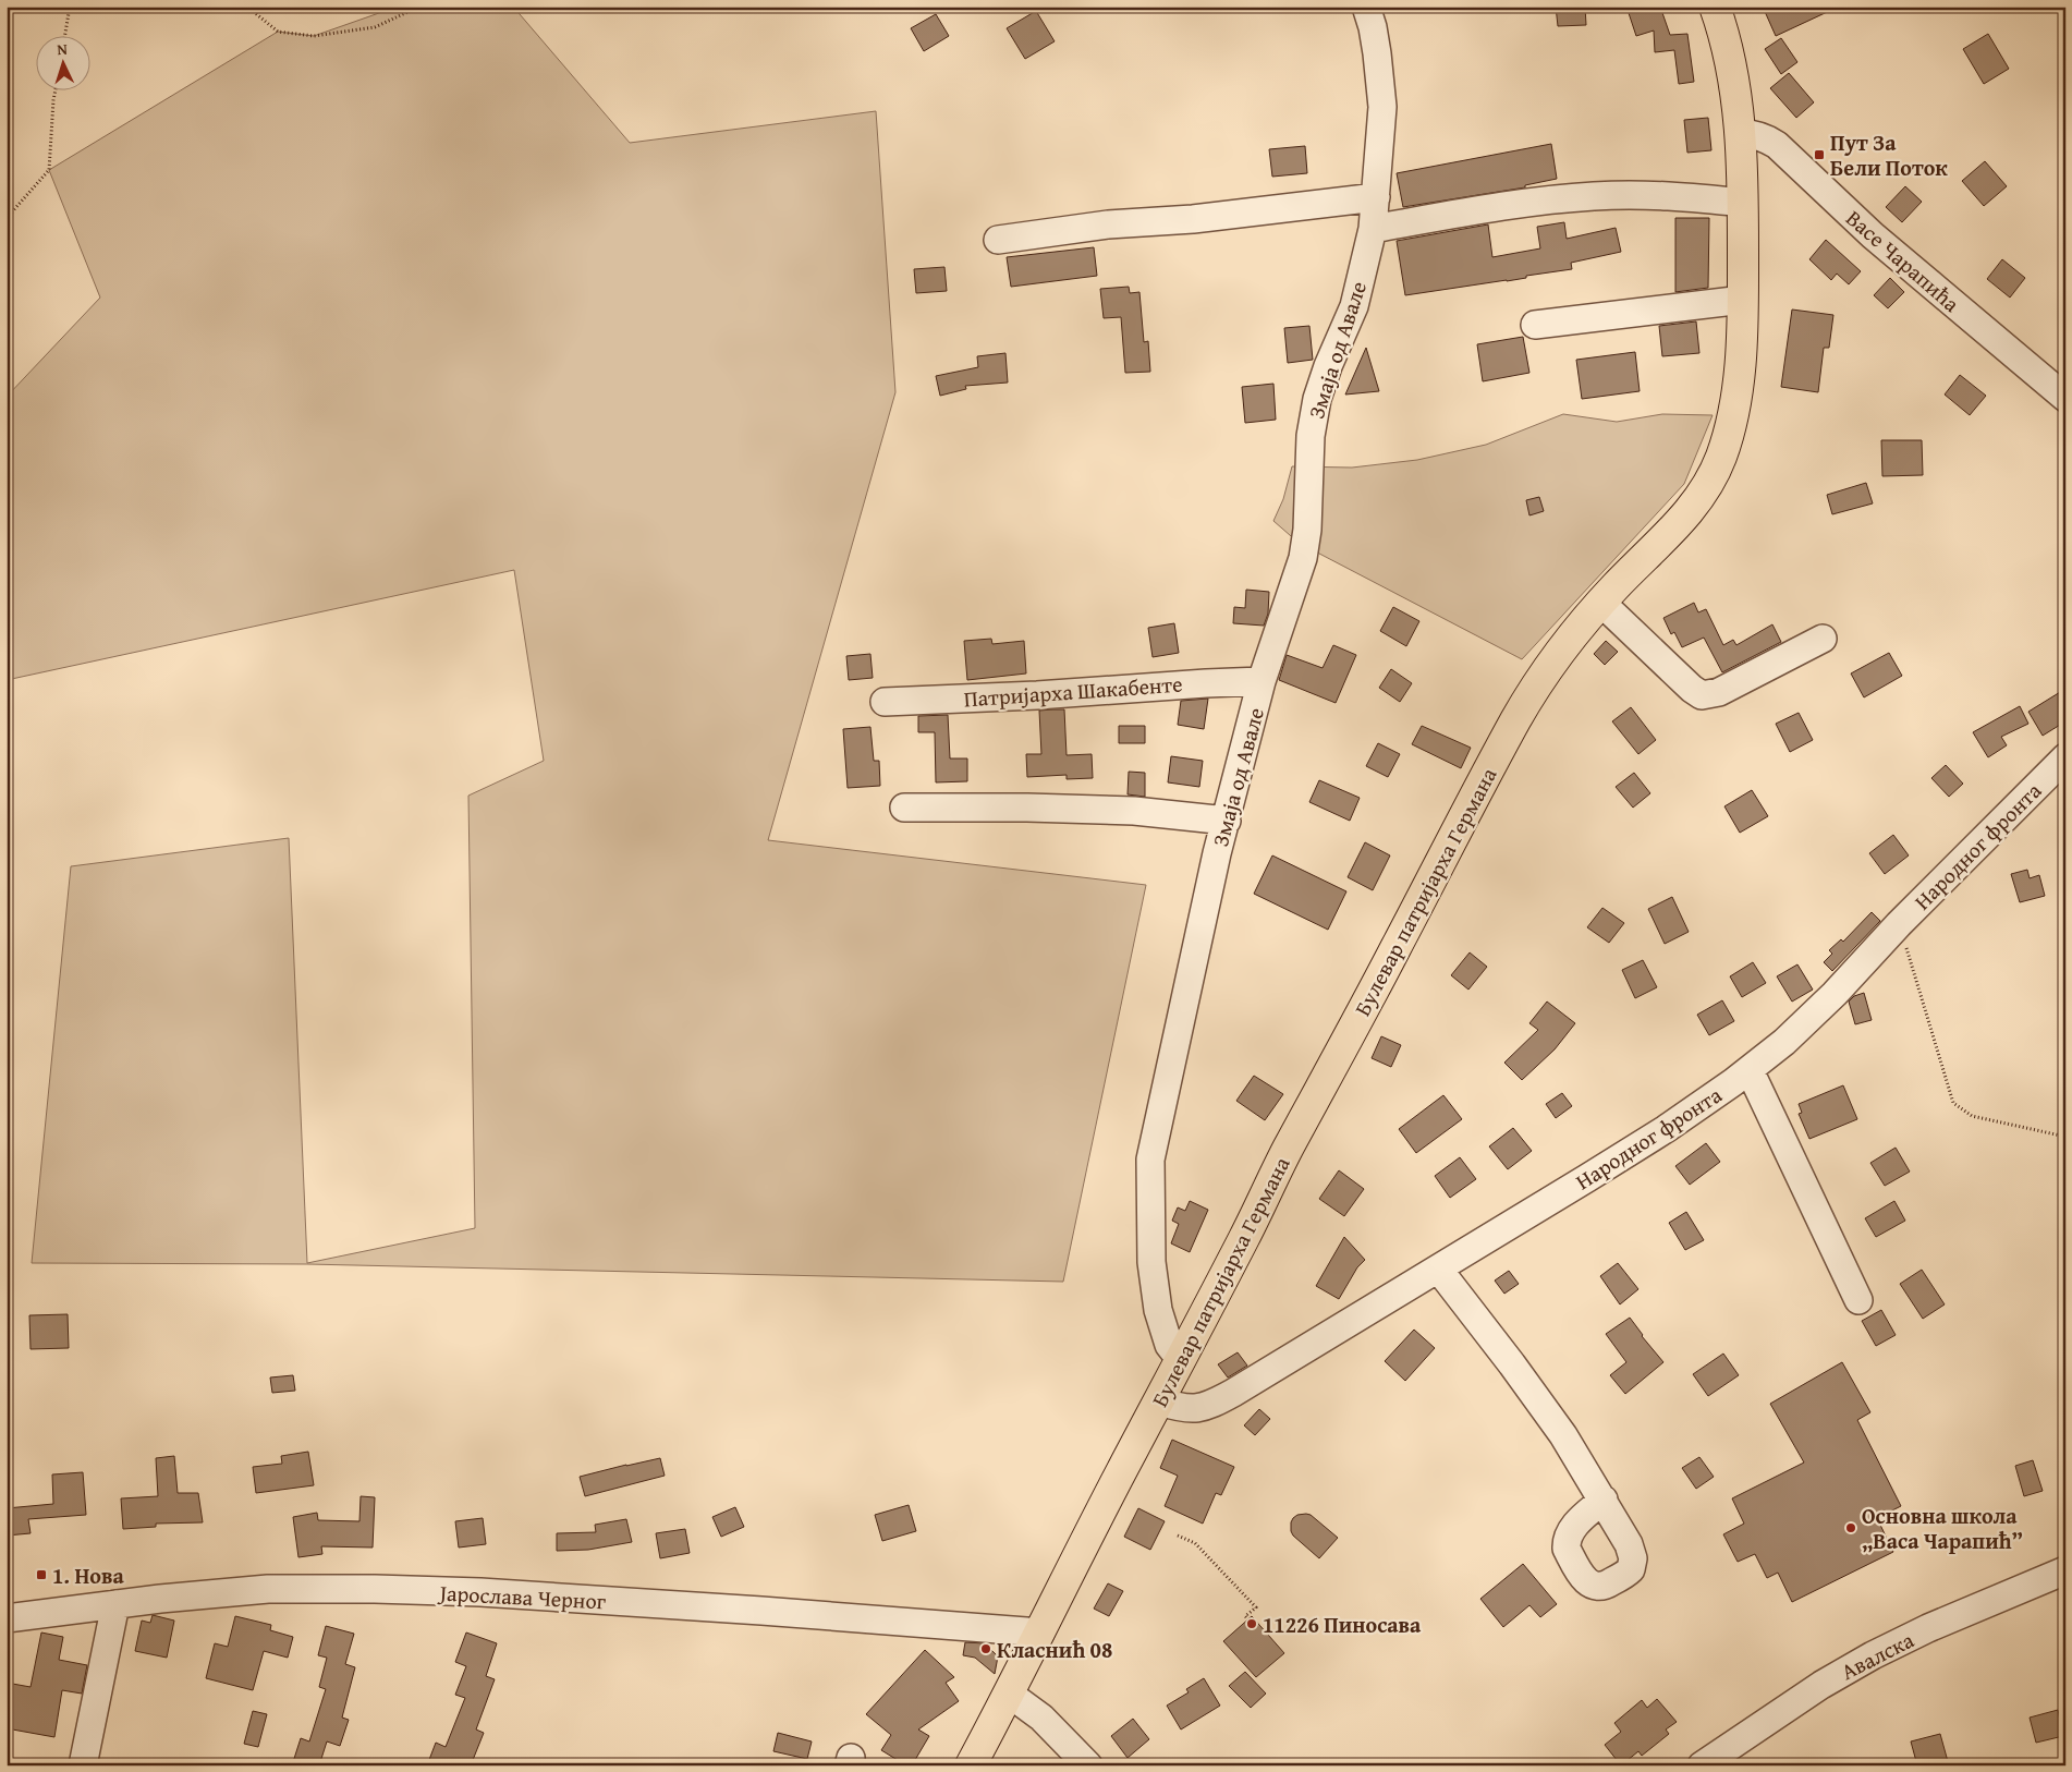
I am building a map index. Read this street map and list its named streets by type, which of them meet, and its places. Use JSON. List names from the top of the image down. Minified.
{"streets":{"main road":["Булевар патријарха Германа"],"street":["Васе Чарапића","Змаја од Авале","Патријарха Шакабенте","Народног фронта","Јарослава Черног","Авалска"]},"crossings":[["Васе Чарапића","Булевар патријарха Германа"],["Змаја од Авале","Патријарха Шакабенте"],["Змаја од Авале","Булевар патријарха Германа"],["Народног фронта","Булевар патријарха Германа"],["Булевар патријарха Германа","Јарослава Черног"]],"places":{"transit":["Пут За Бели Поток","1. Нова"],"other":["Основна школа „Васа Чарапић”","11226 Пиносава","Класнић 08"]},"north":"top"}
